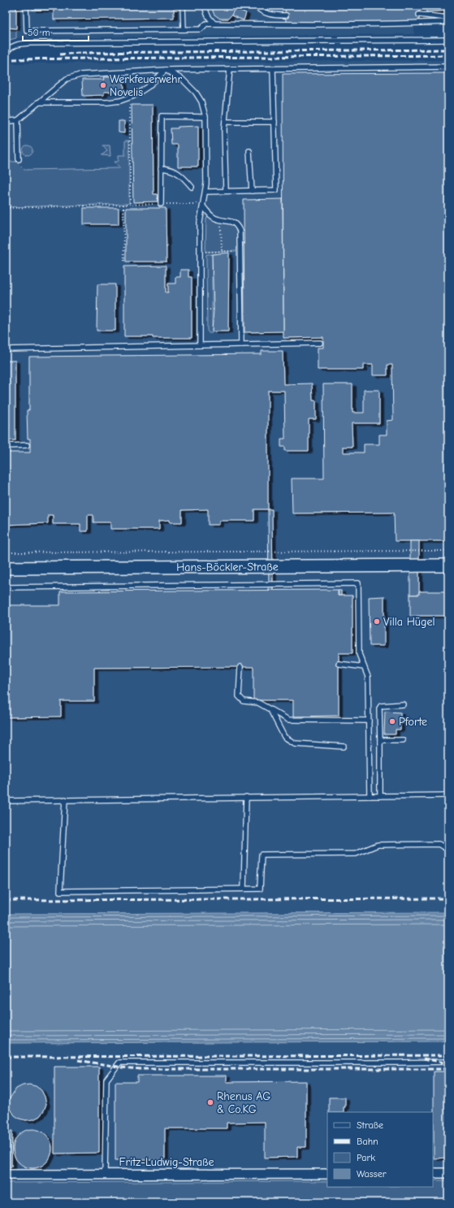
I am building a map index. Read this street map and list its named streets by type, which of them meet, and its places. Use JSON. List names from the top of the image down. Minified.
{"streets":{"main road":["Hans-Böckler-Straße"],"street":["Fritz-Ludwig-Straße"]},"places":["Werkfeuerwehr Novelis","Villa Hügel","Pforte","Rhenus AG & Co.KG"],"legend":["Straße","Bahn","Park","Wasser"],"scale_bar":"50 m"}
